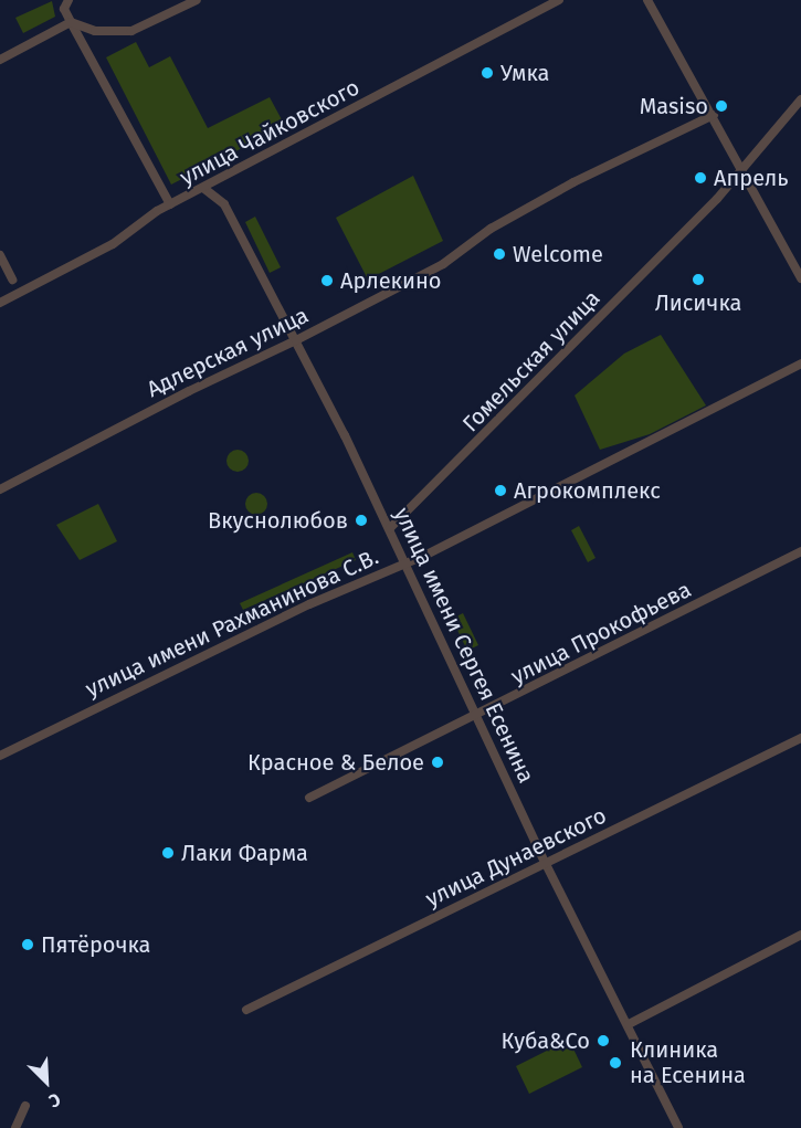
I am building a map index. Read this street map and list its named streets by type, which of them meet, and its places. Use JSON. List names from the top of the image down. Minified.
{"streets":{"street":["улица Чайковского","Адлерская улица","Гомельская улица","улица имени Рахманинова С.В.","улица Прокофьева","улица имени Сергея Есенина","улица Дунаевского"]},"crossings":[["улица Чайковского","улица имени Сергея Есенина"],["Адлерская улица","улица имени Сергея Есенина"],["Гомельская улица","улица имени Сергея Есенина"],["улица имени Рахманинова С.В.","улица имени Сергея Есенина"],["улица Прокофьева","улица имени Сергея Есенина"],["улица имени Сергея Есенина","улица Дунаевского"]],"places":["Умка","Masiso","Апрель","Welcome","Лисичка","Арлекино","Агрокомплекс","Вкуснолюбов","Красное & Белое","Лаки Фарма","Пятёрочка","Куба&Co","Клиника на Есенина"],"north":"bottom right"}
